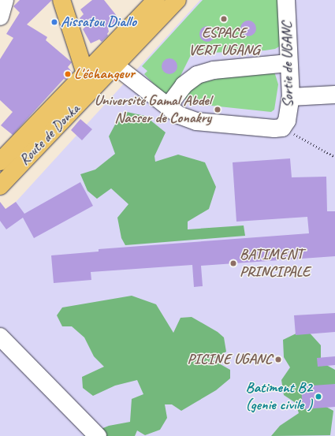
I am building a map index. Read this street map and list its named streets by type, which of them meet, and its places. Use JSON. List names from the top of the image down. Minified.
{"streets":{"main road":["Route de Donka"],"lane":["Sortie de UGANC"]},"places":["ESPACE VERT UGANG","Aissatou Diallo","L'échangeur","Université Gamal Abdel Nasser de Conakry","BATIMENT PRINCIPALE","PICINE UGANC","Batiment B2 (genie civile )"]}
